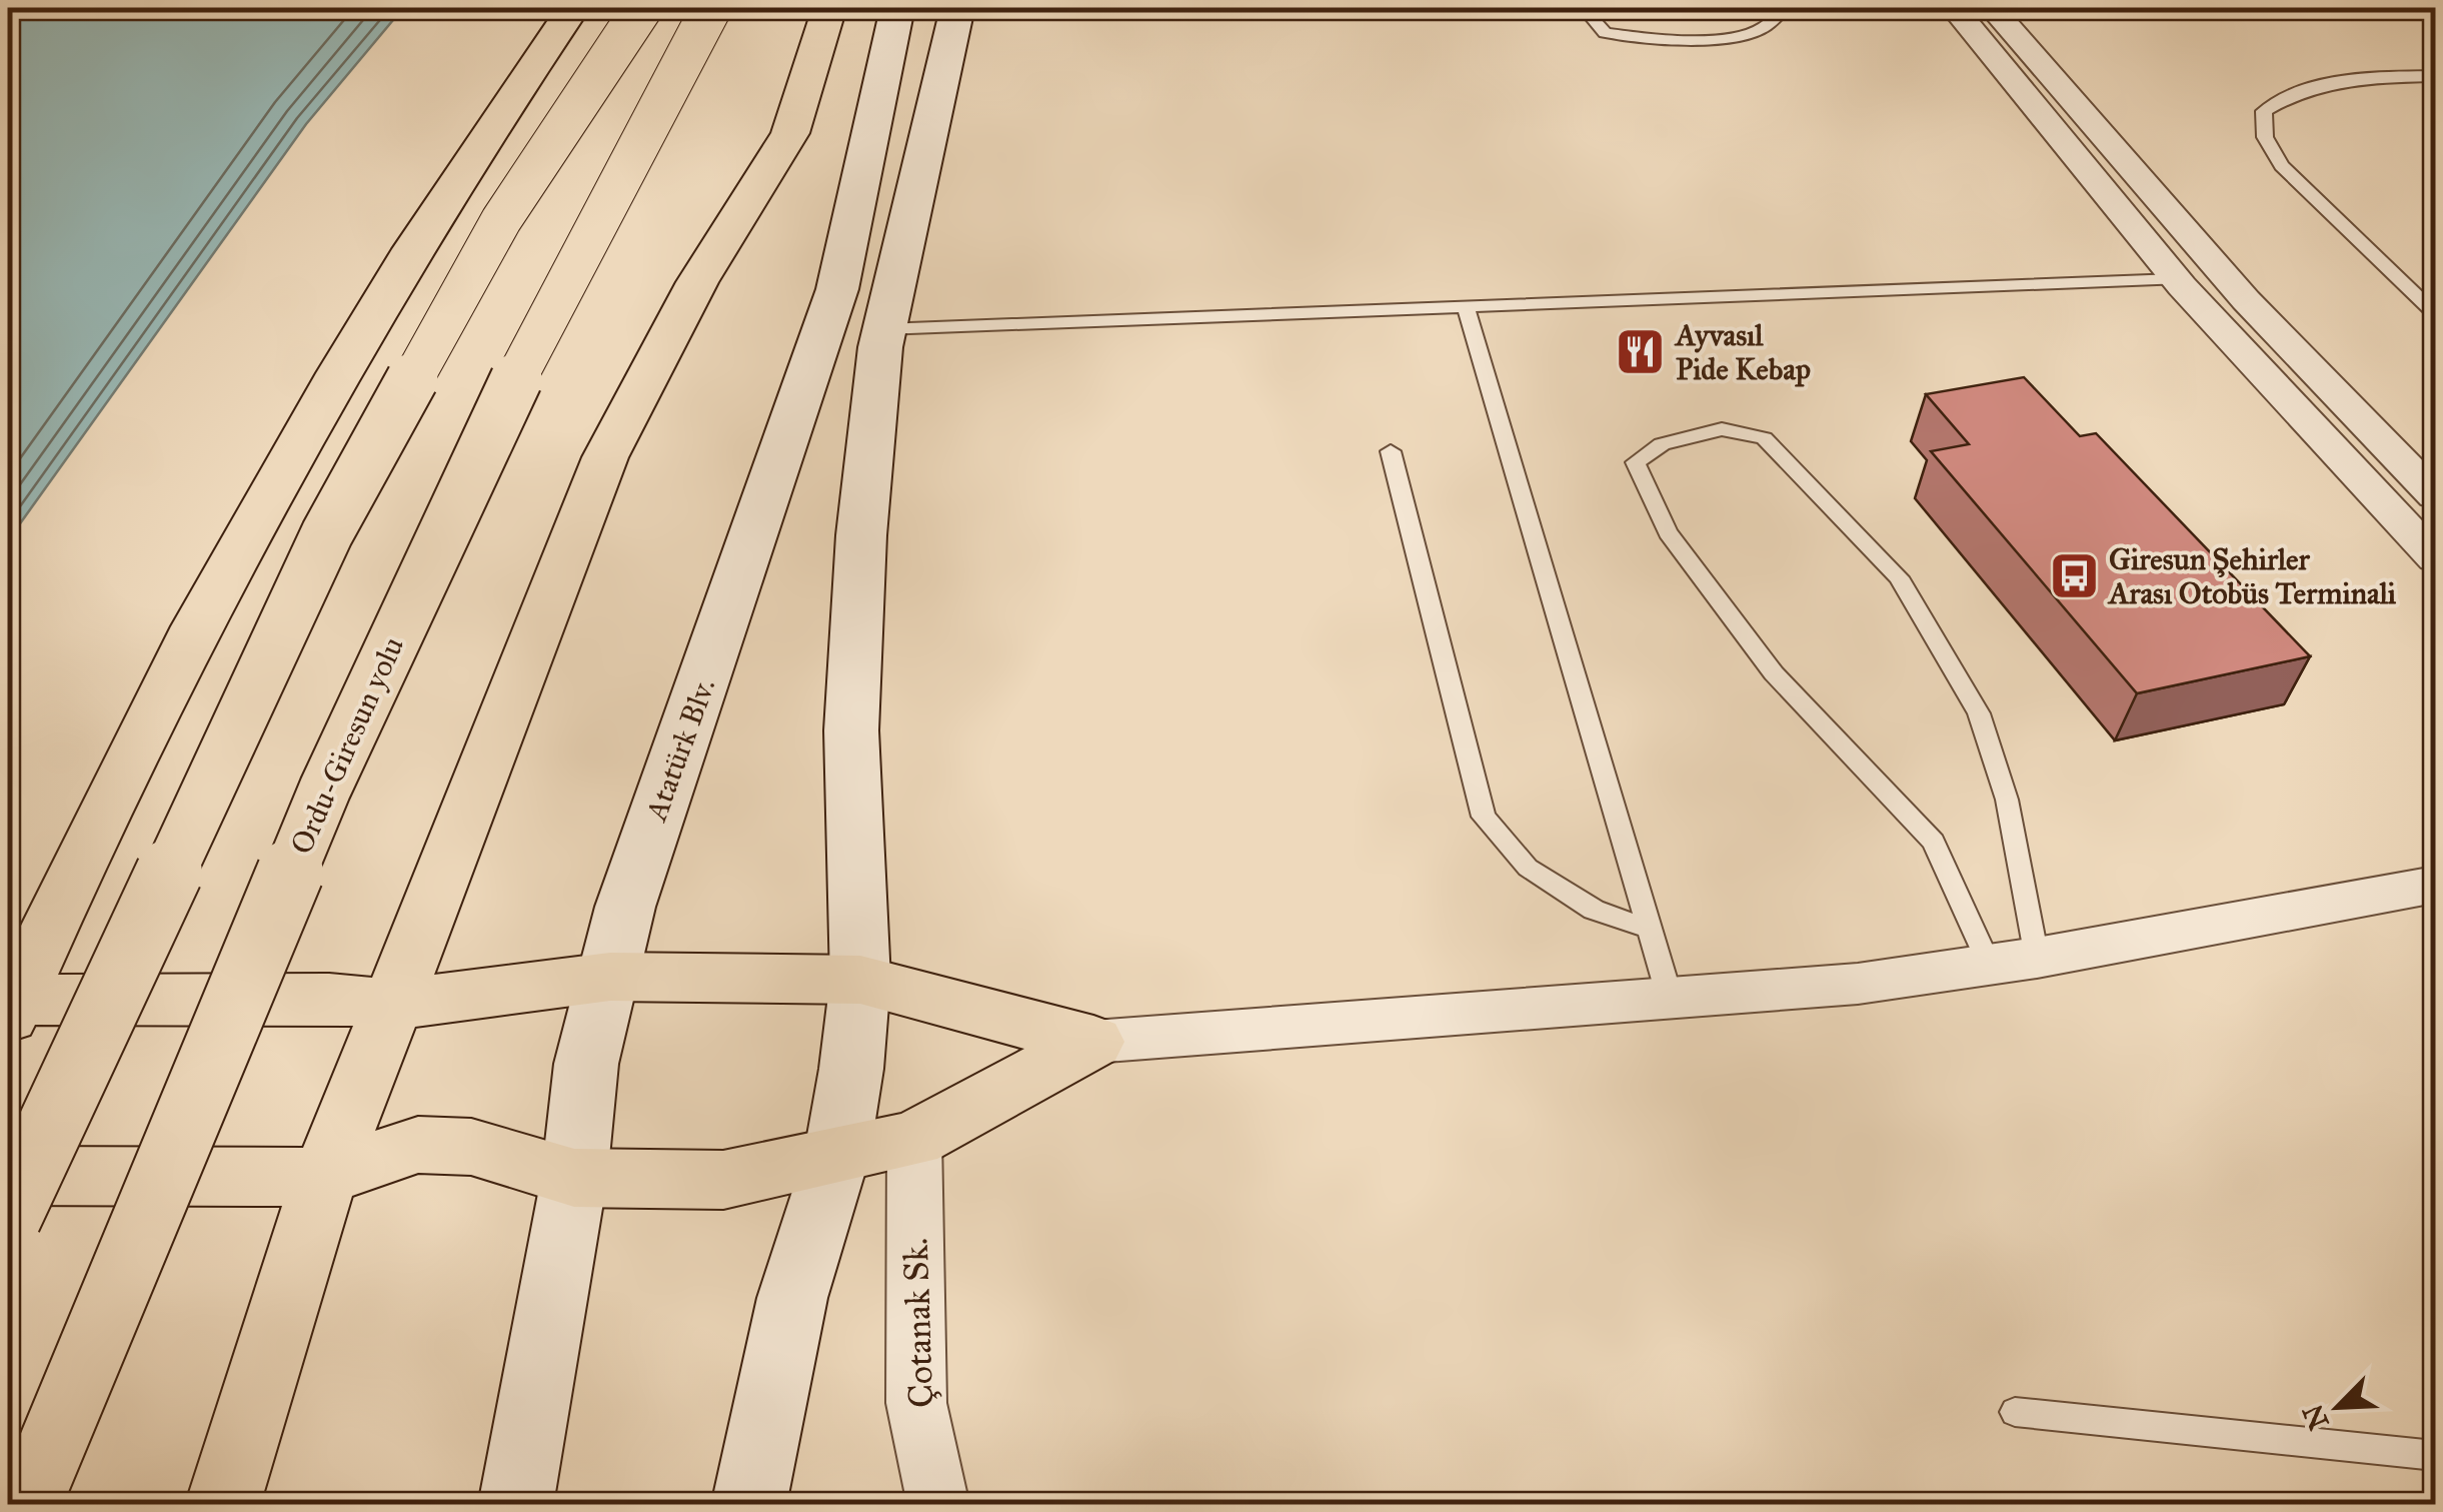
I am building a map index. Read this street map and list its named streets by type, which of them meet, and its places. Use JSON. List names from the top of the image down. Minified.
{"streets":{"highway":["Ordu-Giresun yolu"],"main road":["Atatürk Blv."],"street":["Çotanak Sk."]},"places":{"restaurant":["Ayvasıl Pide Kebap"],"bus stop":["Giresun Şehirler Arası Otobüs Terminali"]},"north":"bottom left"}
